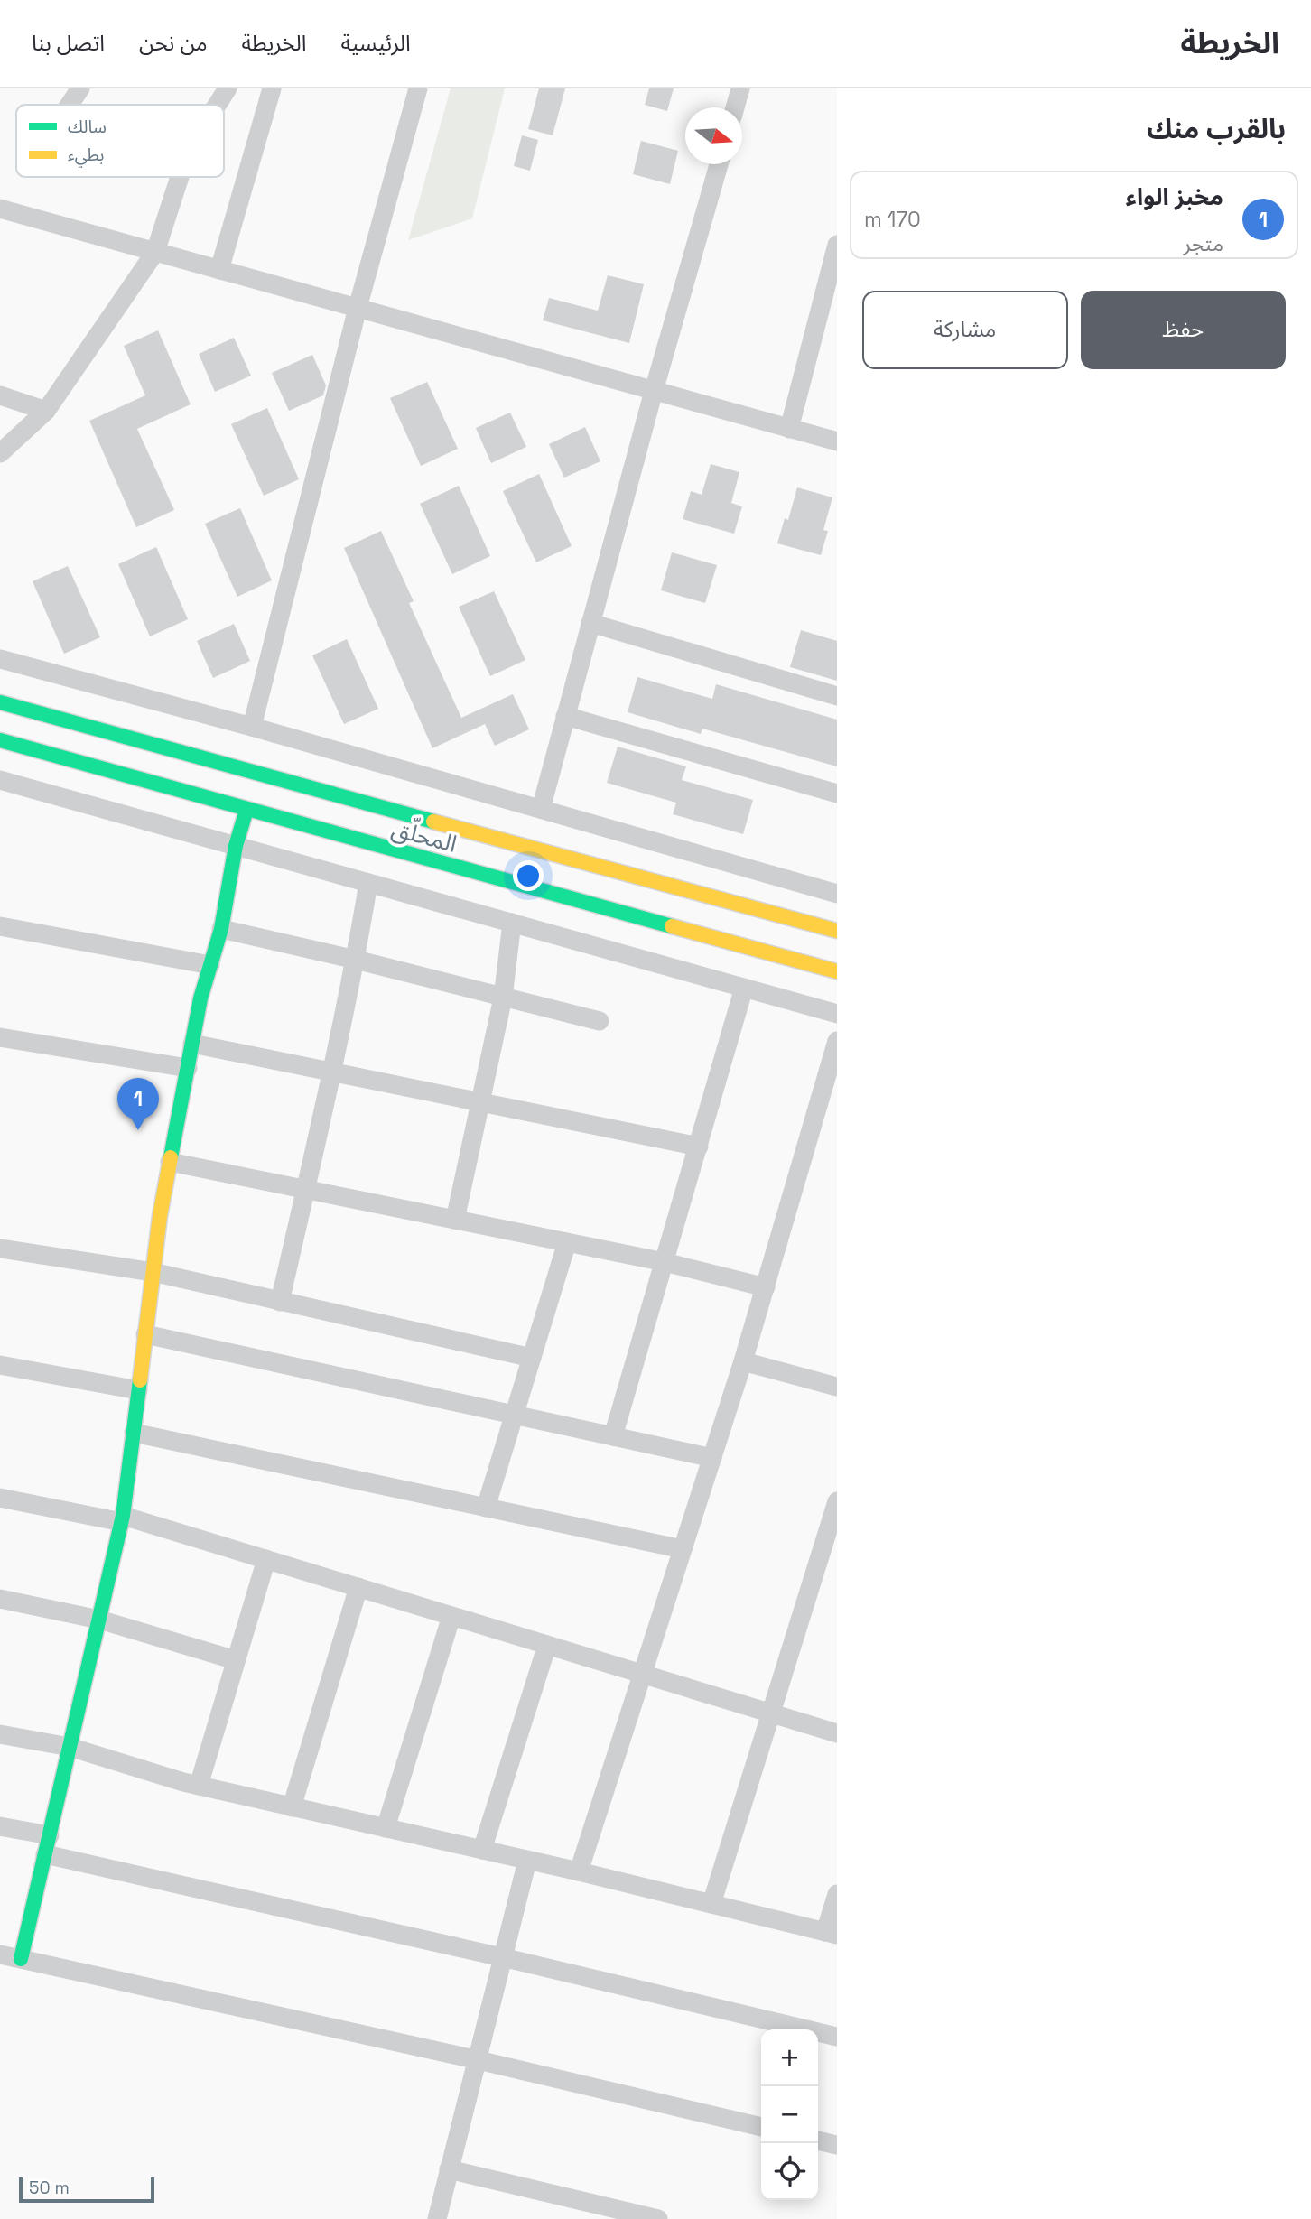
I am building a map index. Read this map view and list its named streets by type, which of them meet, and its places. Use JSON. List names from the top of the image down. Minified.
{"streets":{"main road":["المحلّق"]},"legend":["سالك","بطيء"],"scale_bar":"50 m","north":"right","page":{"header":"الخريطة","nav":["الرئيسية","الخريطة","من نحن","اتصل بنا"],"heading":"بالقرب منك","list":[{"mark":"1","name":"مخبز الواء","note":"متجر","value":"170 m"}],"buttons":["حفظ","مشاركة"],"pins":"1","map_buttons":["+","−"],"scale":"50 m"}}
